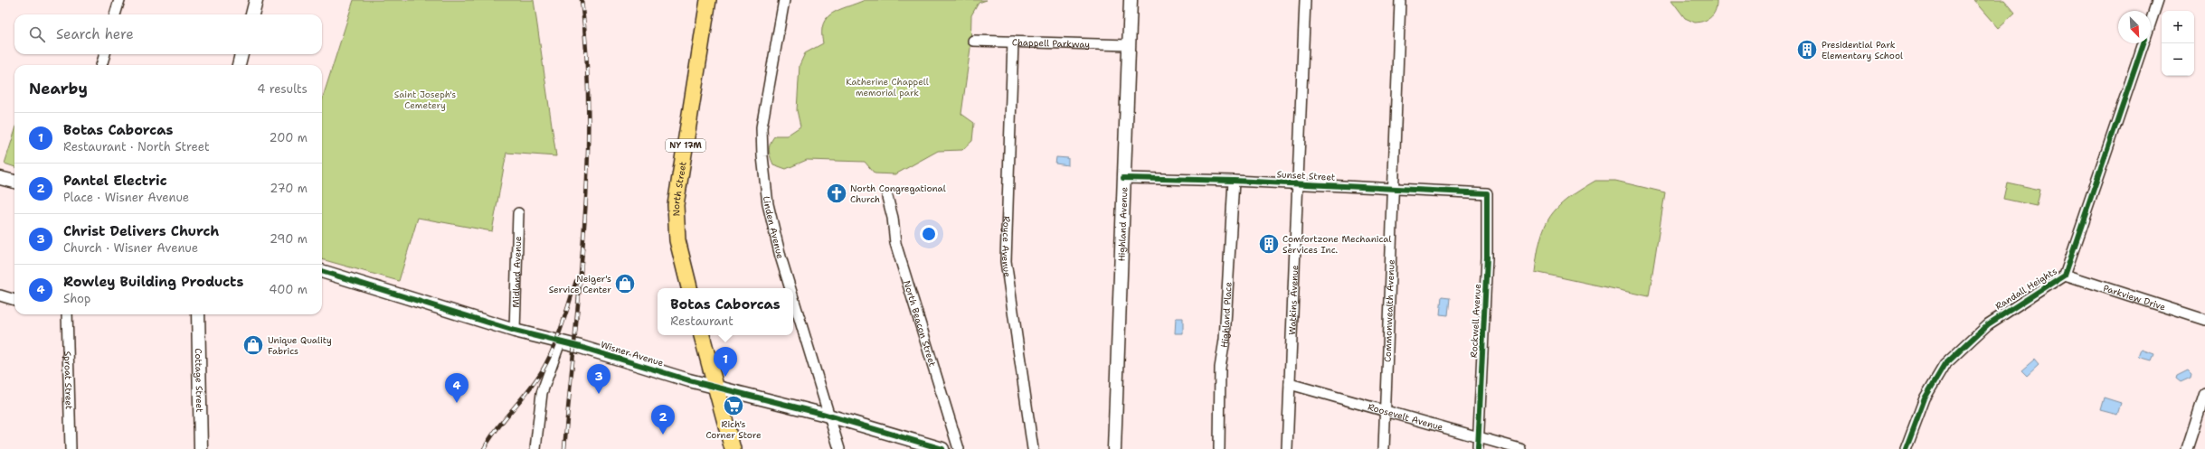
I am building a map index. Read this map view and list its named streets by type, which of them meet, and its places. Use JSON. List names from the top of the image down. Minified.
{"streets":{"main road":["NY 17M","North Street"],"street":["Chappell Parkway","Sunset Street","Highland Avenue","Linden Avenue","Royce Avenue","Midland Avenue","Randall Heights","Parkview Drive","Watkins Avenue","Commonwealth Avenue","Highland Place","Rockwell Avenue","North Beacon Street","Wisner Avenue","Sproat Street","Cottage Street","Roosevelt Avenue"]},"crossings":[["Chappell Parkway","Highland Avenue"],["Chappell Parkway","Royce Avenue"],["Sunset Street","Highland Avenue"],["Sunset Street","Watkins Avenue"],["Sunset Street","Commonwealth Avenue"],["Sunset Street","Highland Place"],["Sunset Street","Rockwell Avenue"],["Linden Avenue","Wisner Avenue"],["Midland Avenue","Wisner Avenue"],["Randall Heights","Parkview Drive"],["Watkins Avenue","Roosevelt Avenue"],["Commonwealth Avenue","Roosevelt Avenue"],["Rockwell Avenue","Roosevelt Avenue"]],"parks":["Katherine Chappell memorial park","Saint Joseph's Cemetery"],"places":{"building":["Presidential Park Elementary School","Comfortzone Mechanical Services Inc."],"church":["North Congregational Church"],"shop":["Neiger's Service Center","Unique Quality Fabrics"],"supermarket":["Rich's Corner Store"]},"north":"bottom right","page":{"map_buttons":["+","−"],"search":"Search here","heading":["Nearby","4 results"],"list":[{"mark":"1","name":"Botas Caborcas","note":"Restaurant · North Street","value":"200 m"},{"mark":"2","name":"Pantel Electric","note":"Place · Wisner Avenue","value":"270 m"},{"mark":"3","name":"Christ Delivers Church","note":"Church · Wisner Avenue","value":"290 m"},{"mark":"4","name":"Rowley Building Products","note":"Shop","value":"400 m"}],"popup":["Botas Caborcas","Restaurant"],"pins":["1","3","4","2"]}}
